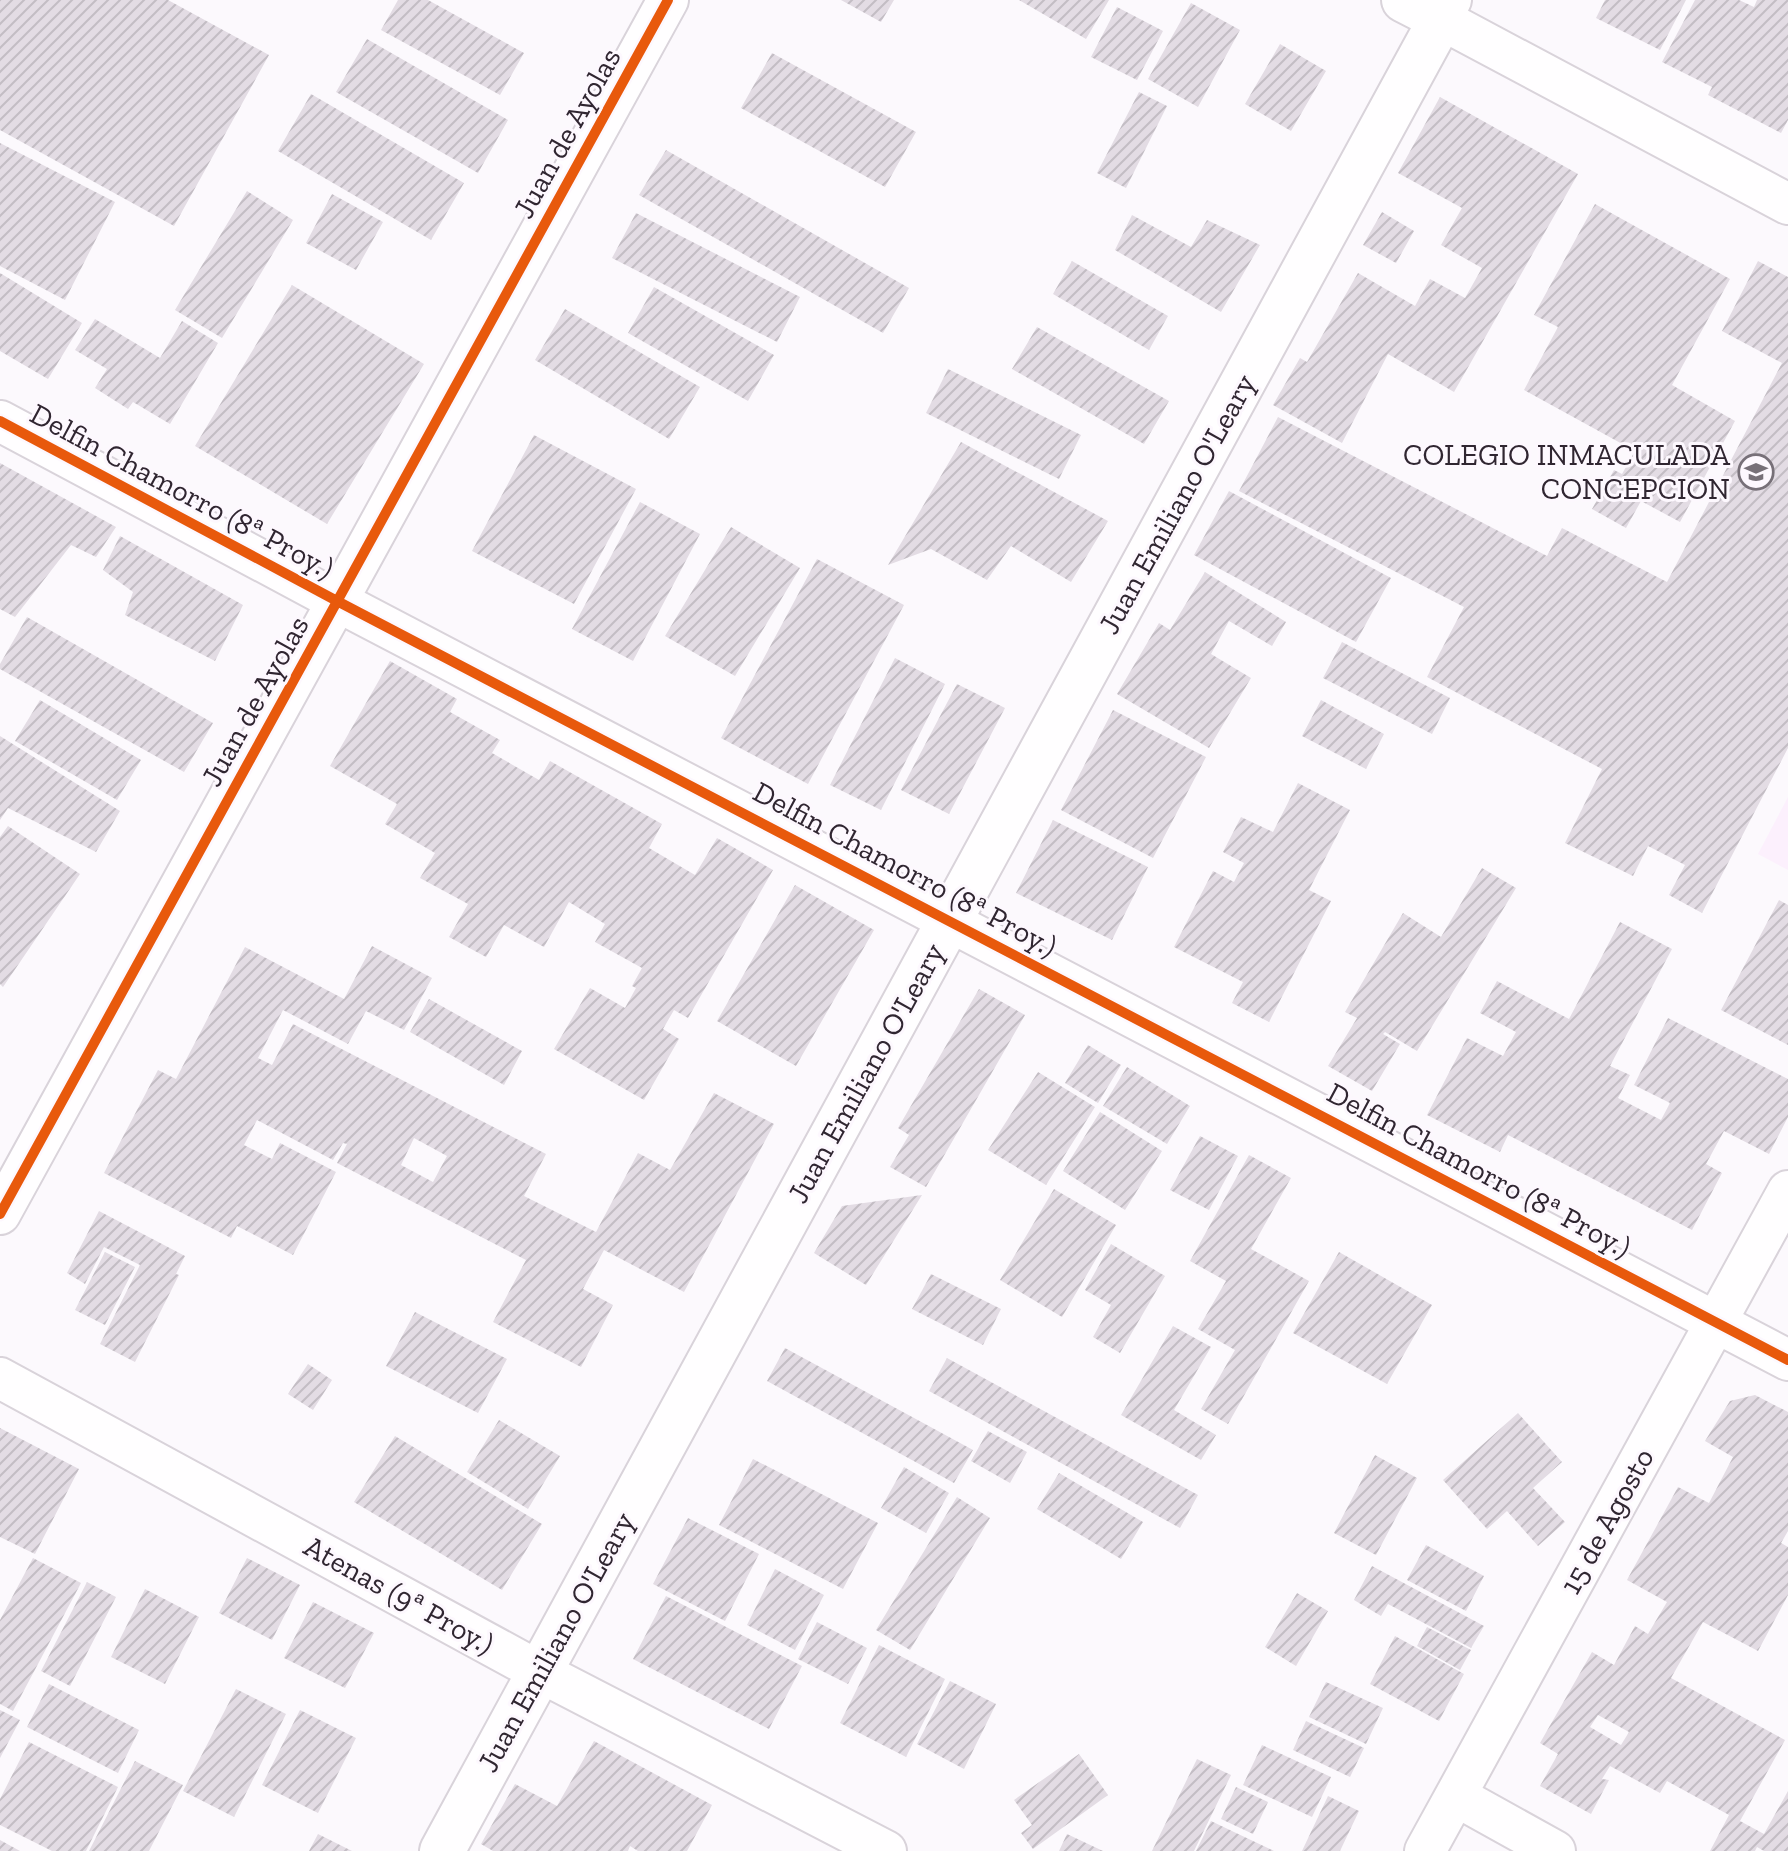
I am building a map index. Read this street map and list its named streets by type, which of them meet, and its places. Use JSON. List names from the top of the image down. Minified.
{"streets":{"main road":["Juan Emiliano O'Leary"],"street":["Juan de Ayolas","Delfin Chamorro (8ª Proy.)","15 de Agosto","Atenas (9ª Proy.)"]},"crossings":[["Juan de Ayolas","Delfin Chamorro (8ª Proy.)"],["Delfin Chamorro (8ª Proy.)","Juan Emiliano O'Leary"],["Delfin Chamorro (8ª Proy.)","15 de Agosto"],["Juan Emiliano O'Leary","Atenas (9ª Proy.)"]],"places":{"school or university":["COLEGIO INMACULADA CONCEPCION"]}}
